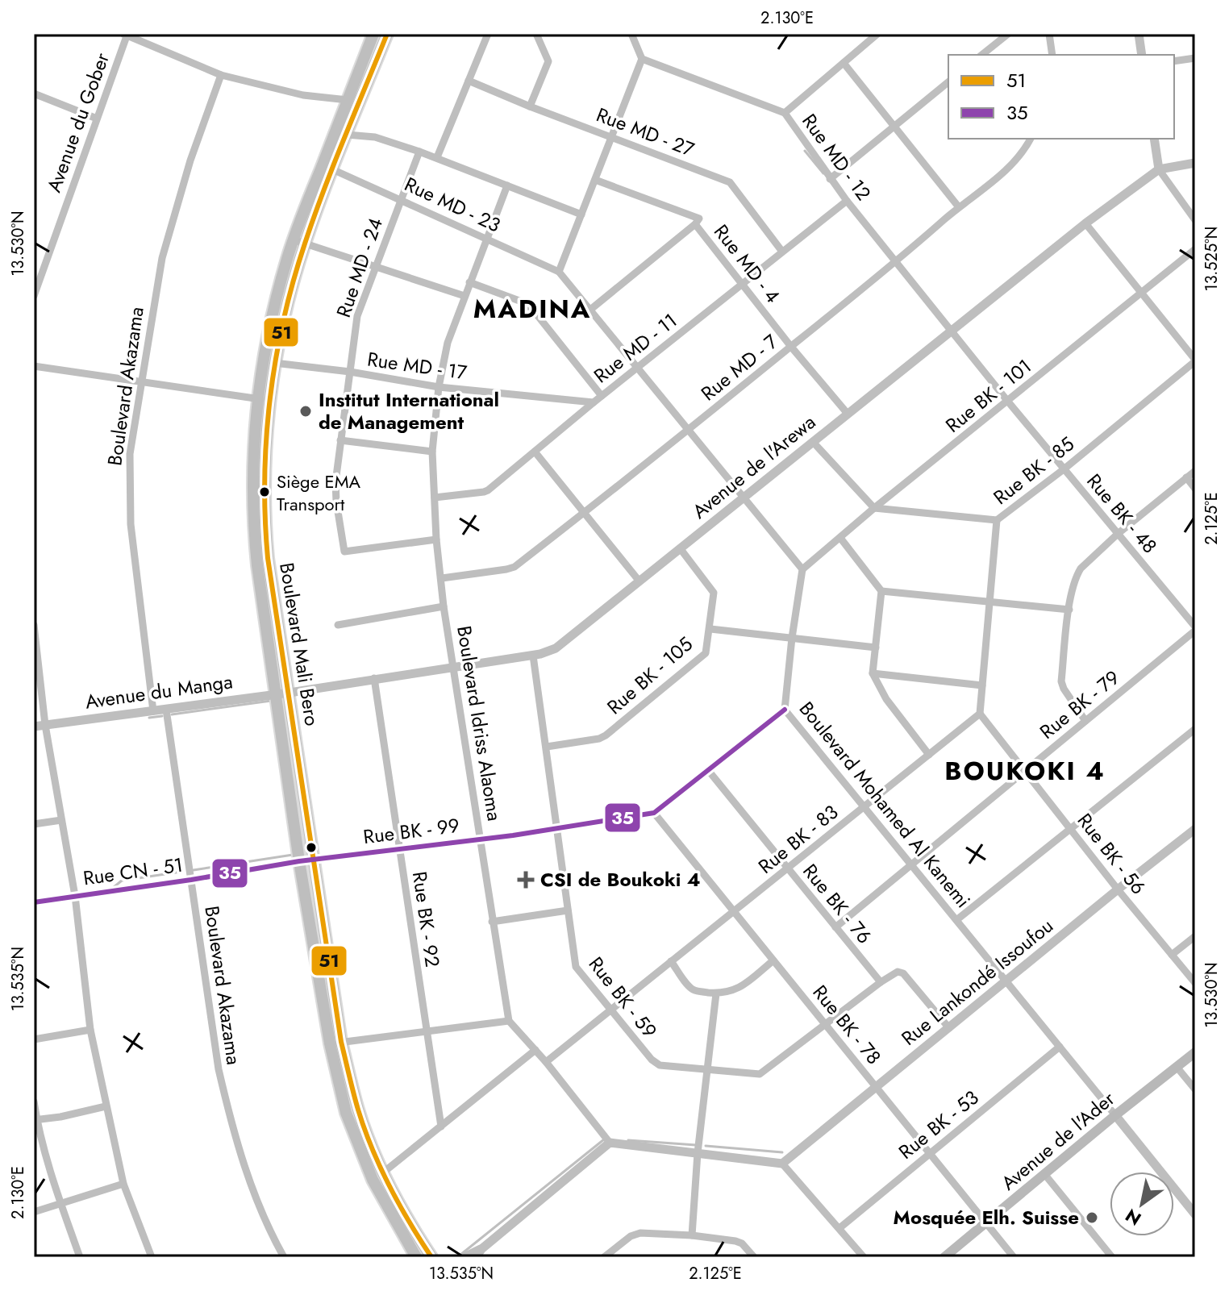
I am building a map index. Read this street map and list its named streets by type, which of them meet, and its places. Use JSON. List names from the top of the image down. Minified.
{"streets":{"main road":["Boulevard Mali Bero","Avenue de l'Ader"],"street":["Avenue du Gober","Rue MD - 27","Rue MD - 12","Rue MD - 23","Rue MD - 4","Rue MD - 24","Rue MD - 11","Rue MD - 17","Rue MD - 7","Boulevard Akazama","Rue BK - 101","Avenue de l'Arewa","Rue BK - 85","Rue BK - 48","Rue BK - 105","Avenue du Manga","Rue BK - 79","Boulevard Idriss Alaoma","Boulevard Mohamed Al Kanemi","Rue BK - 99","Rue BK - 83","Rue BK - 56","Rue CN - 51","Rue BK - 76","Rue BK - 92","Rue Lankondé Issoufou","Rue BK - 59","Rue BK - 78","Rue BK - 53"]},"crossings":[["Rue MD - 27","Rue MD - 11"],["Rue MD - 12","Rue MD - 11"],["Rue MD - 12","Rue MD - 7"],["Rue MD - 12","Avenue de l'Arewa"],["Rue MD - 12","Rue BK - 48"],["Rue MD - 23","Rue MD - 24"],["Rue MD - 23","Boulevard Mali Bero"],["Rue MD - 23","Boulevard Idriss Alaoma"],["Rue MD - 4","Rue MD - 11"],["Rue MD - 4","Rue MD - 7"],["Rue MD - 4","Avenue de l'Arewa"],["Rue MD - 24","Rue MD - 17"],["Rue MD - 24","Boulevard Idriss Alaoma"],["Rue MD - 11","Rue MD - 17"],["Rue MD - 11","Boulevard Idriss Alaoma"],["Rue MD - 17","Boulevard Mali Bero"],["Rue MD - 17","Boulevard Idriss Alaoma"],["Rue MD - 7","Boulevard Idriss Alaoma"],["Boulevard Akazama","Avenue du Manga"],["Boulevard Akazama","Rue CN - 51"],["Rue BK - 101","Rue BK - 85"],["Rue BK - 101","Rue BK - 48"],["Rue BK - 101","Boulevard Mohamed Al Kanemi"],["Avenue de l'Arewa","Rue BK - 48"],["Avenue de l'Arewa","Boulevard Mali Bero"],["Avenue de l'Arewa","Rue BK - 105"],["Avenue de l'Arewa","Avenue du Manga"],["Avenue de l'Arewa","Boulevard Idriss Alaoma"],["Avenue de l'Arewa","Rue BK - 92"],["Avenue de l'Arewa","Rue BK - 59"],["Rue BK - 85","Rue BK - 48"],["Rue BK - 48","Rue BK - 79"],["Boulevard Mali Bero","Avenue du Manga"],["Boulevard Mali Bero","Rue BK - 99"],["Boulevard Mali Bero","Rue CN - 51"],["Rue BK - 105","Rue BK - 59"],["Rue BK - 79","Boulevard Mohamed Al Kanemi"],["Rue BK - 79","Rue BK - 56"],["Rue BK - 79","Rue BK - 76"],["Boulevard Idriss Alaoma","Rue BK - 99"],["Boulevard Mohamed Al Kanemi","Rue BK - 99"],["Boulevard Mohamed Al Kanemi","Rue BK - 83"],["Boulevard Mohamed Al Kanemi","Rue Lankondé Issoufou"],["Boulevard Mohamed Al Kanemi","Rue BK - 53"],["Boulevard Mohamed Al Kanemi","Avenue de l'Ader"],["Rue BK - 99","Rue CN - 51"],["Rue BK - 99","Rue BK - 76"],["Rue BK - 99","Rue BK - 92"],["Rue BK - 99","Rue BK - 59"],["Rue BK - 99","Rue BK - 78"],["Rue BK - 83","Rue BK - 56"],["Rue BK - 83","Rue BK - 76"],["Rue BK - 83","Rue BK - 59"],["Rue BK - 83","Rue BK - 78"],["Rue BK - 56","Rue Lankondé Issoufou"],["Rue BK - 76","Rue BK - 59"],["Rue Lankondé Issoufou","Rue BK - 78"],["Rue BK - 59","Rue BK - 78"],["Rue BK - 78","Rue BK - 53"],["Rue BK - 78","Avenue de l'Ader"]],"districts":["MADINA","BOUKOKI 4"],"places":{"other":["Institut International de Management","Siège EMA Transport","Mosquée Elh. Suisse"],"health":["CSI de Boukoki 4"]},"lines":["transit line 51","transit line 35"],"legend":["51","35"],"north":"bottom left","coordinates":["2.130°E","13.530°N","13.525°N","2.125°E","13.535°N"]}
